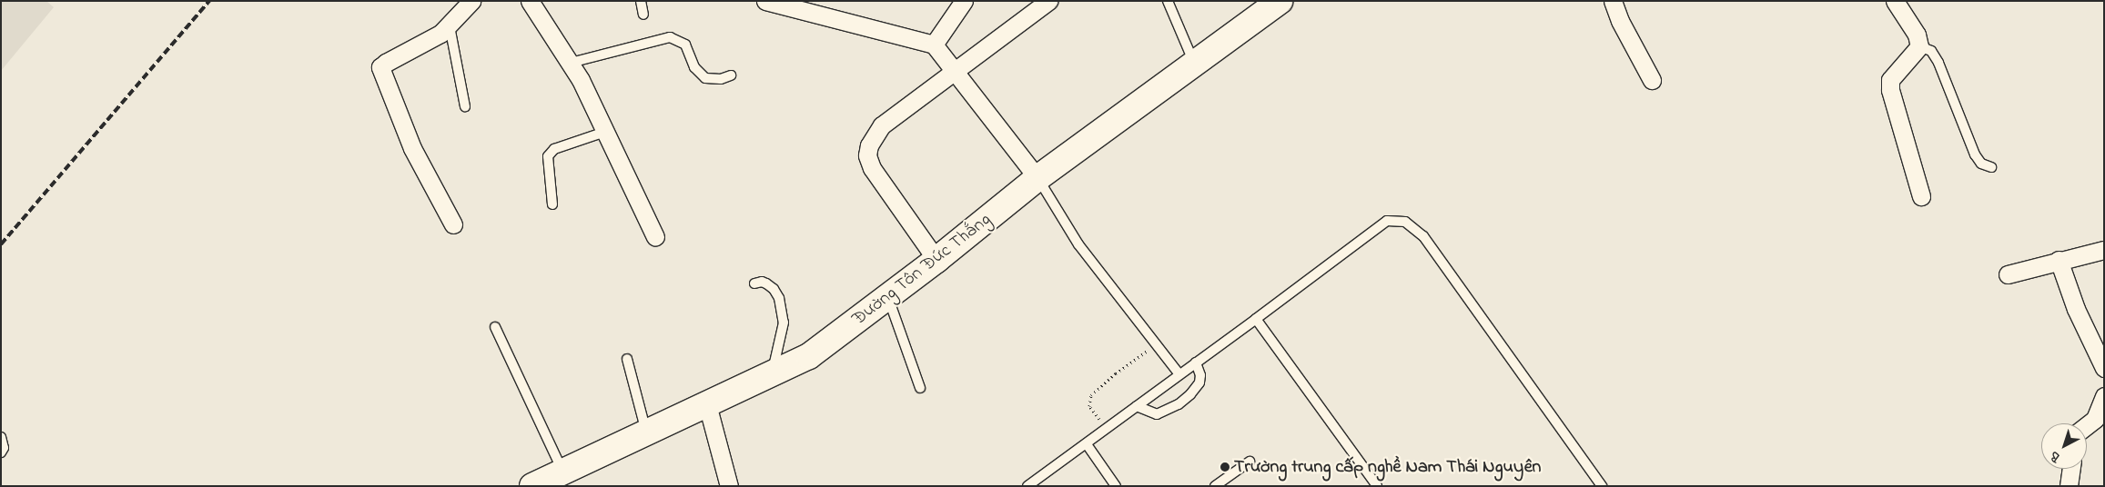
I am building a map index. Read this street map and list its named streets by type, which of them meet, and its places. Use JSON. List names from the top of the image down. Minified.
{"streets":{"main road":["Đường Tôn Đức Thắng"]},"places":["Trường trung cấp nghề Nam Thái Nguyên"],"north":"bottom left"}
